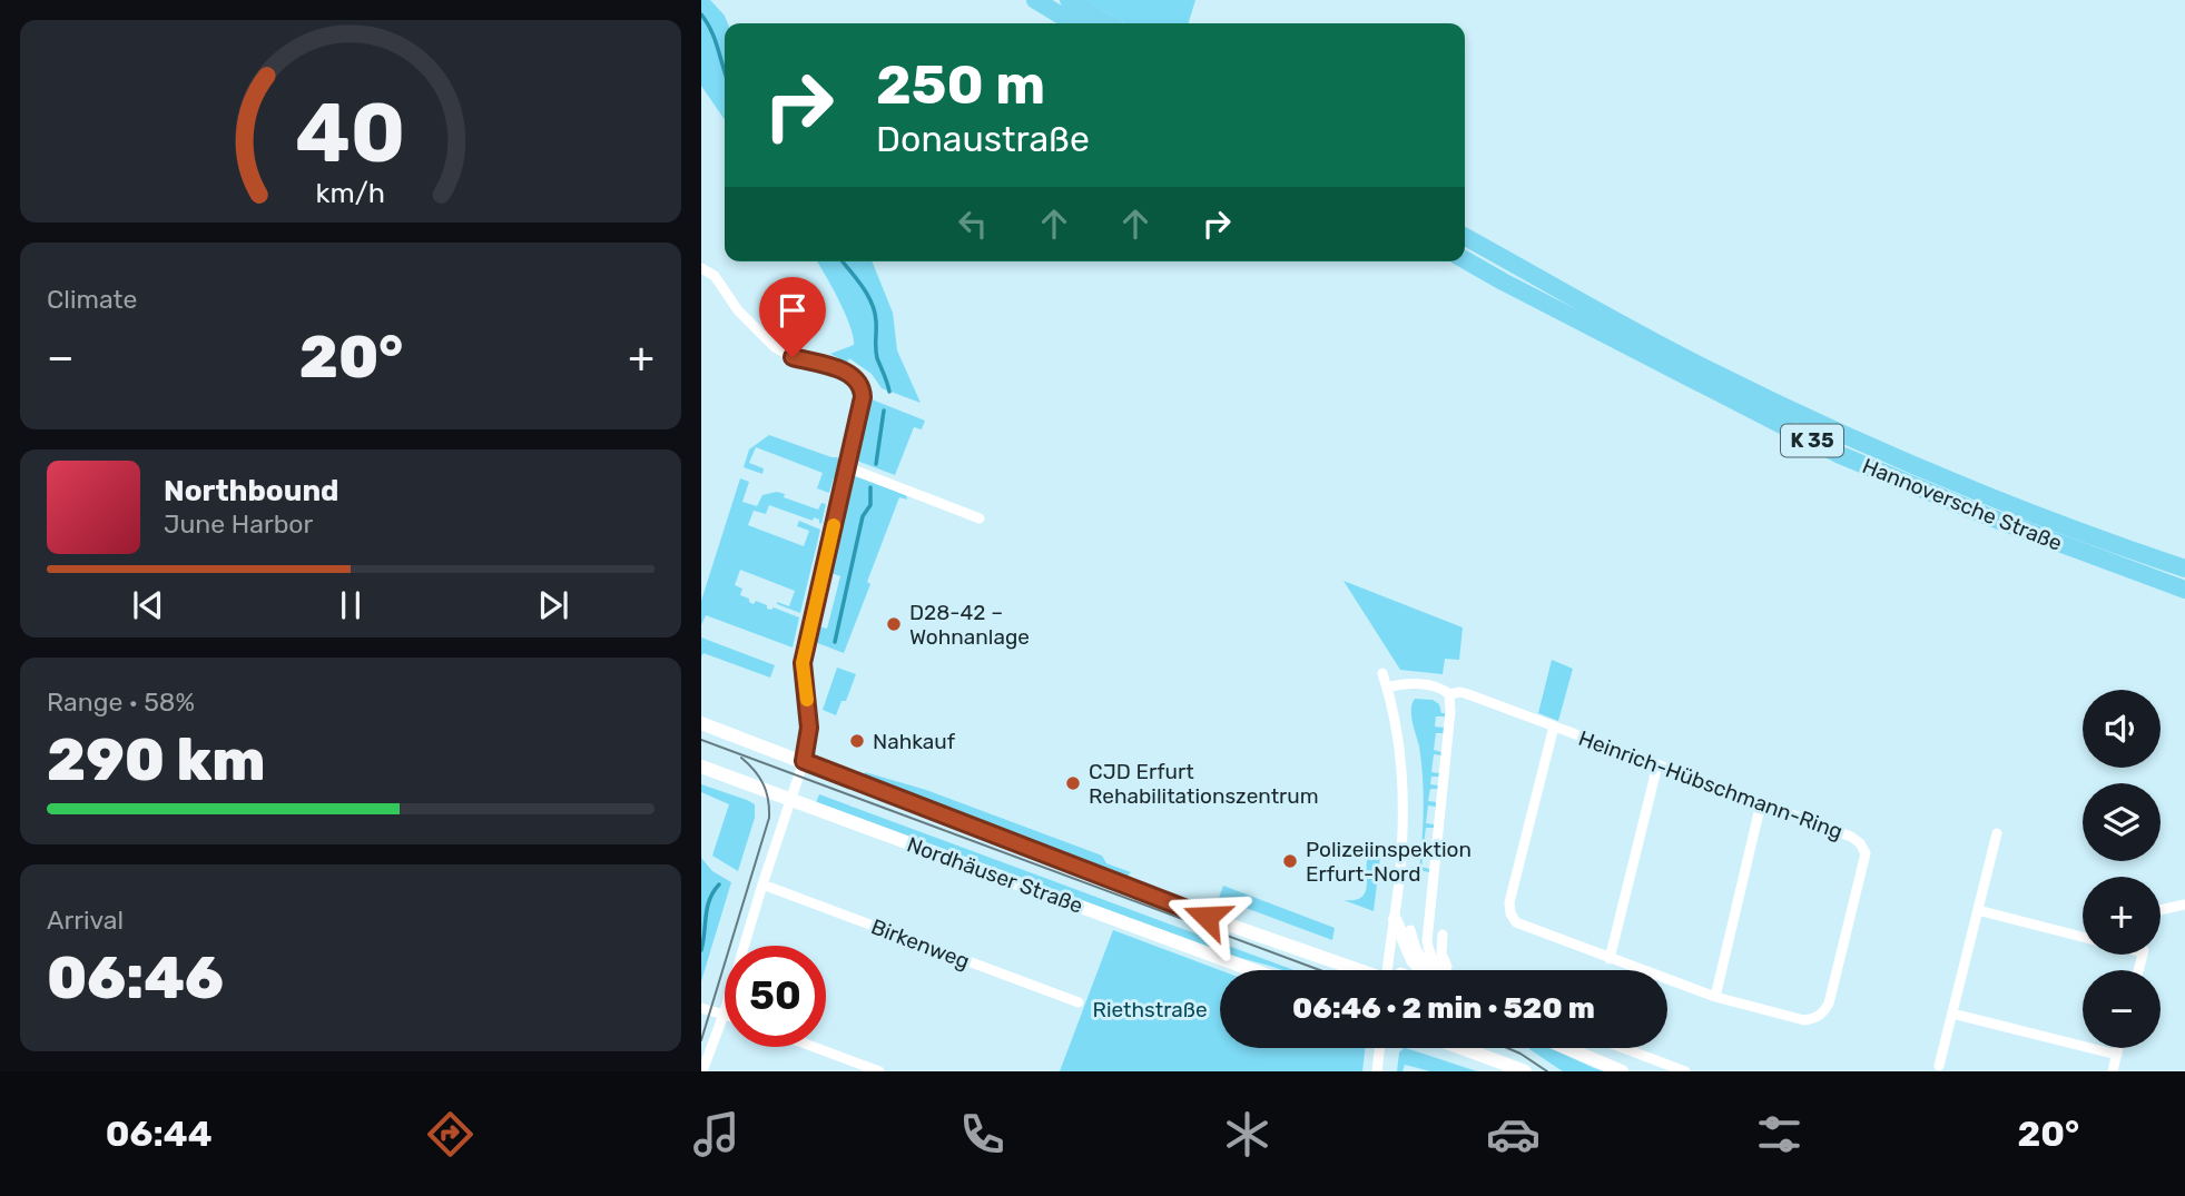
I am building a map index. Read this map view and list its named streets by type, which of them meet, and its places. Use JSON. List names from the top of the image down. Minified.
{"streets":{"highway":["K 35","Hannoversche Straße"],"main road":["Nordhäuser Straße"],"street":["Heinrich-Hübschmann-Ring","Birkenweg"]},"parks":["Riethstraße"],"places":["D28-42 – Wohnanlage","Nahkauf","CJD Erfurt Rehabilitationszentrum","Polizeiinspektion Erfurt-Nord"],"page":{"turn":["250 m","Donaustraße"],"tile":["Climate",["Range · 58%","290 km"],["Arrival","06:46"]],"heat":["−","20°","+"],"song":["Northbound","June Harbor"],"map_buttons":["+","−"],"limit":"50","trip":"06:46 · 2 min · 520 m","tabs":["06:44","20°"],"gauge":["40","km/h"]}}
